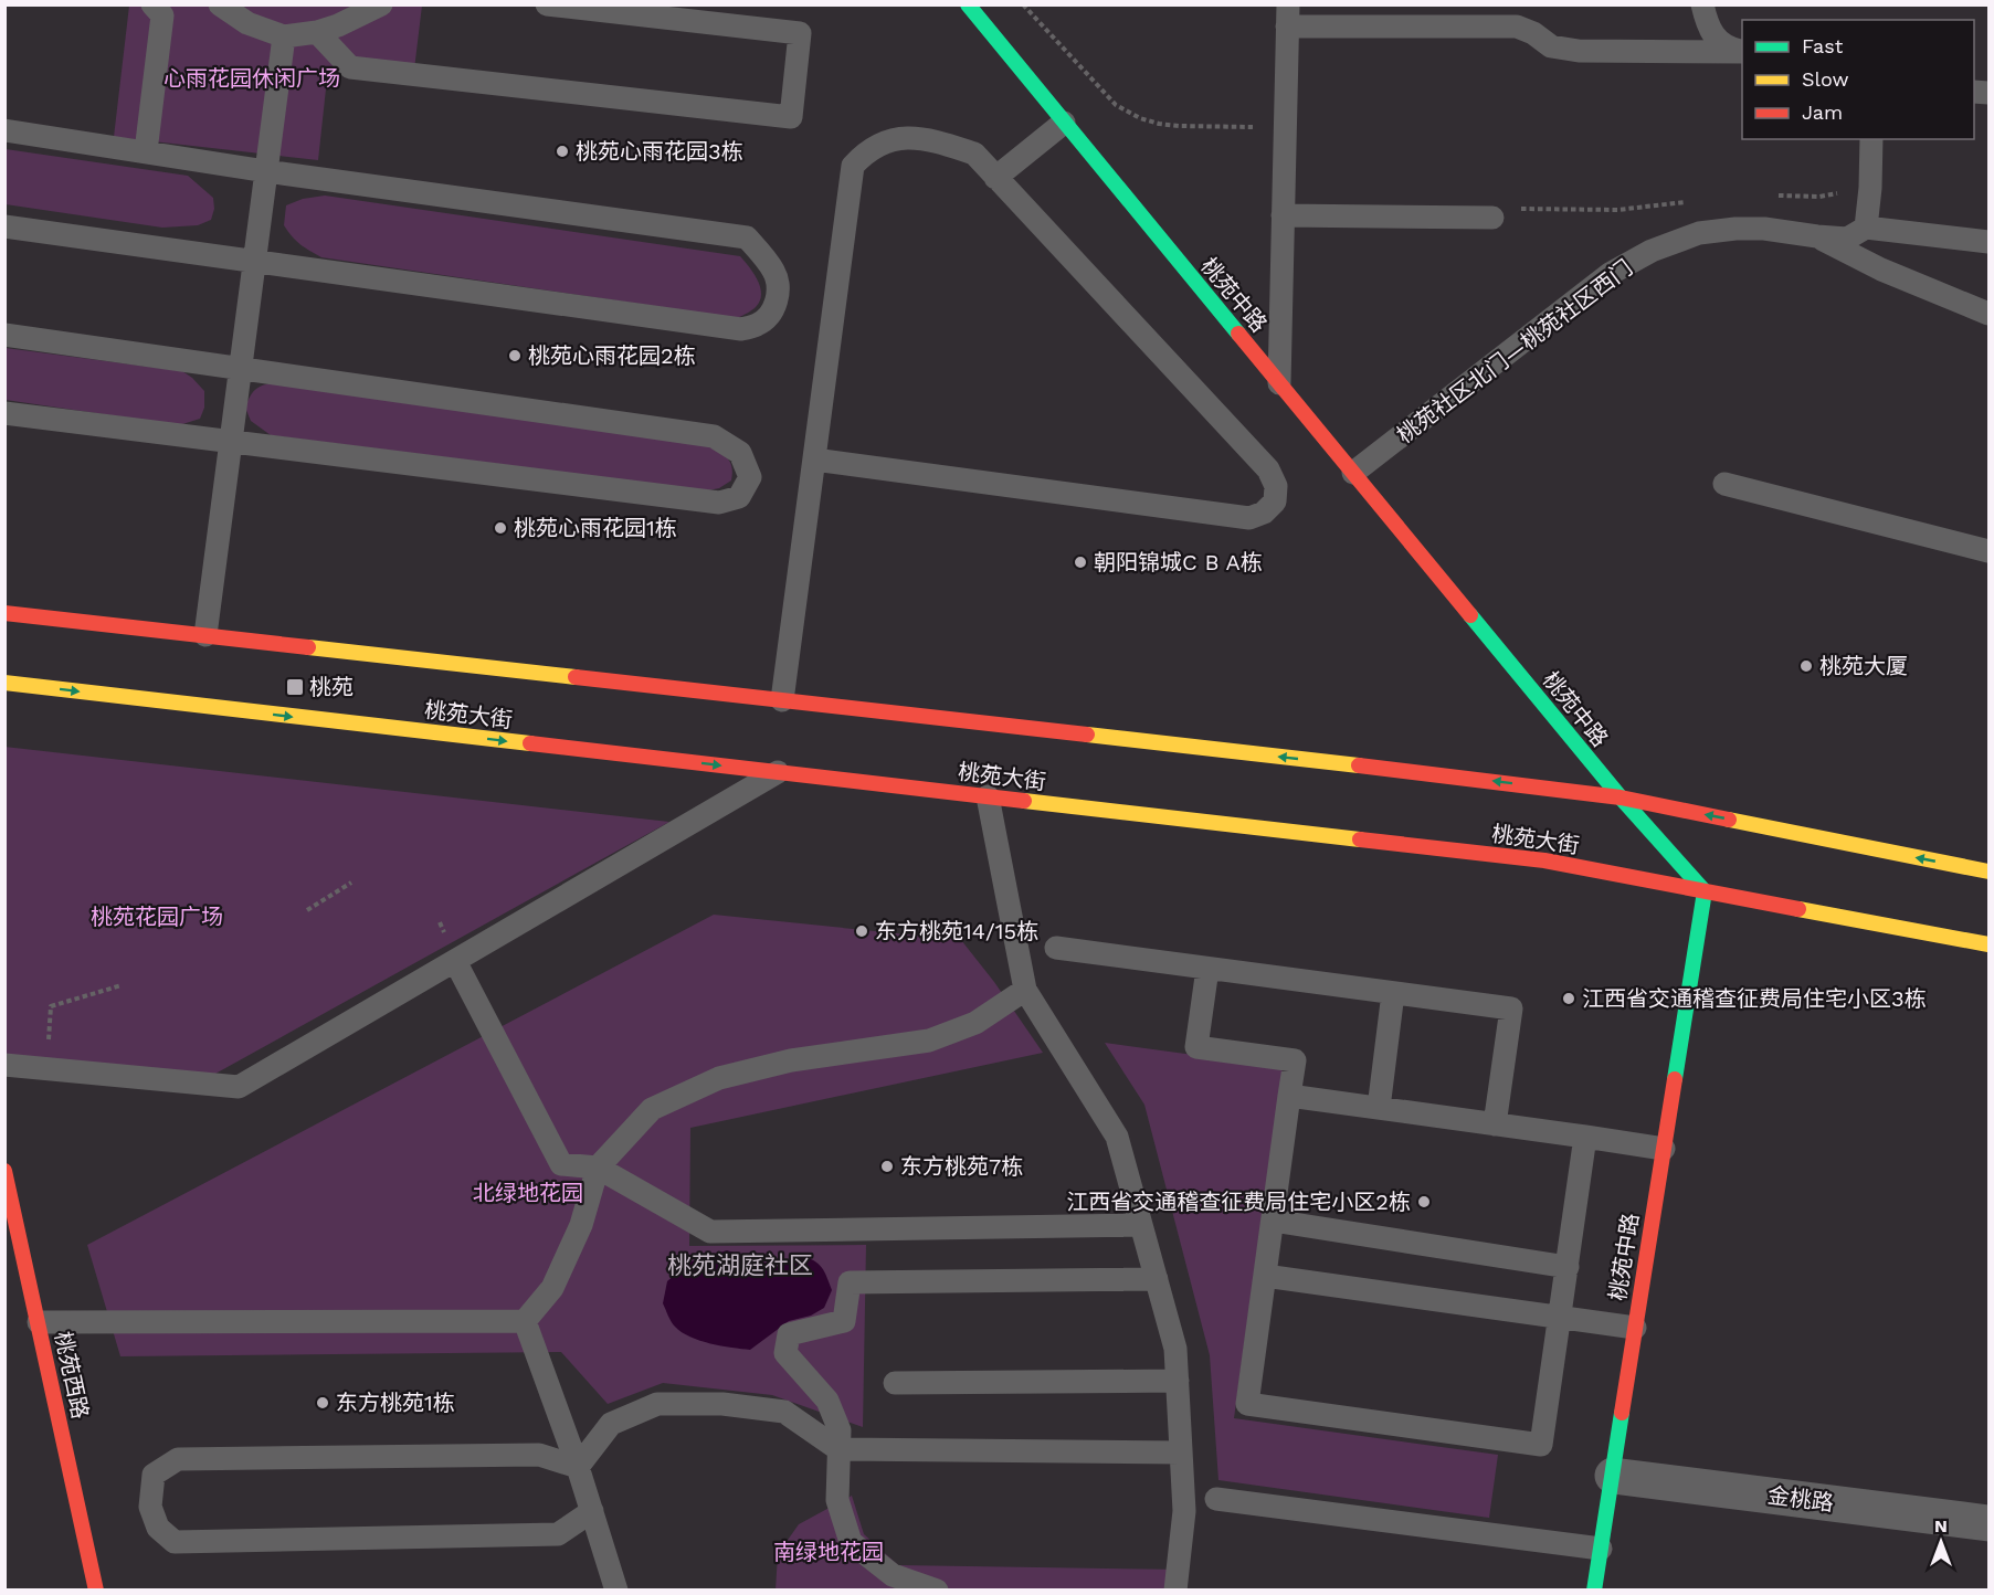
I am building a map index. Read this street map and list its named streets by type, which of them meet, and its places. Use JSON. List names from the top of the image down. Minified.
{"streets":{"main road":["桃苑中路","桃苑大街","桃苑西路"],"street":["金桃路"],"lane":["桃苑社区北门—桃苑社区西门"]},"crossings":[["桃苑中路","桃苑社区北门—桃苑社区西门"],["桃苑中路","桃苑大街"],["桃苑中路","金桃路"]],"districts":["桃苑湖庭社区"],"parks":["心雨花园休闲广场","桃苑花园广场","北绿地花园","南绿地花园"],"places":{"other":["桃苑心雨花园3栋","桃苑心雨花园2栋","桃苑心雨花园1栋","朝阳锦城C B A栋","桃苑大厦","东方桃苑14/15栋","江西省交通稽查征费局住宅小区3栋","东方桃苑7栋","江西省交通稽查征费局住宅小区2栋","东方桃苑1栋"],"transit":["桃苑"]},"legend":["Fast","Slow","Jam"],"north":"top"}
